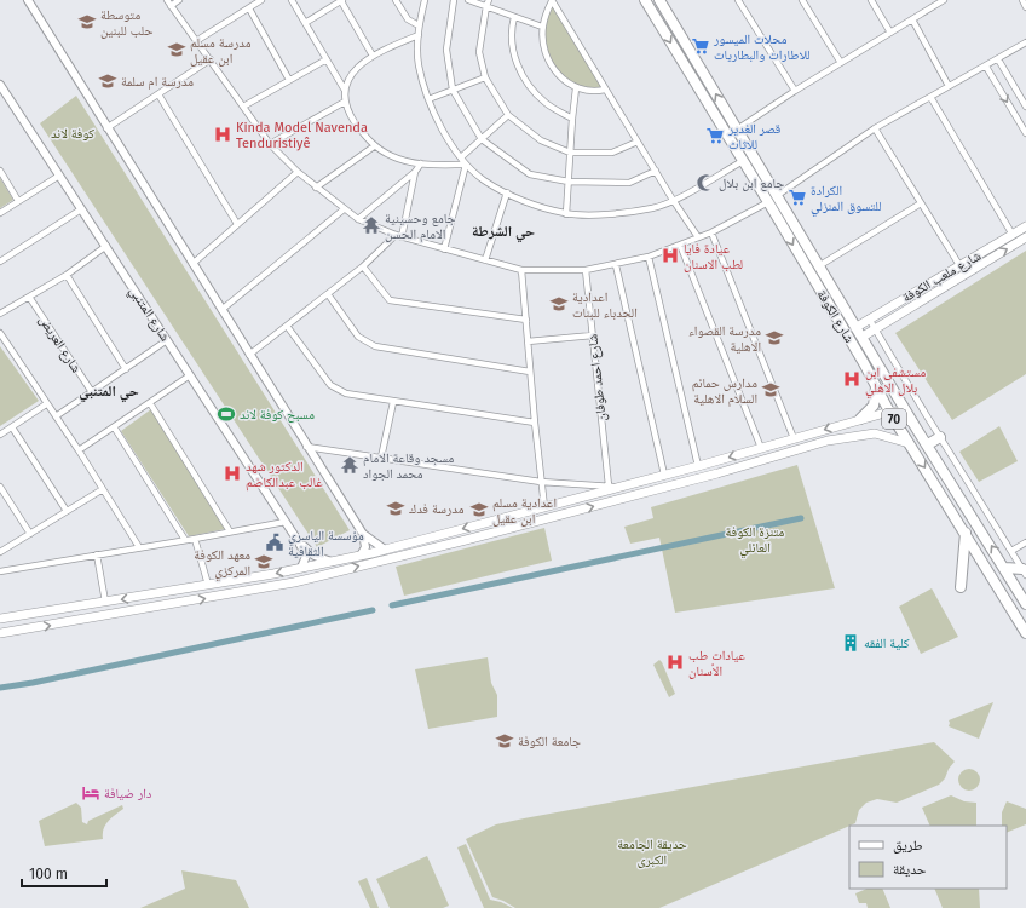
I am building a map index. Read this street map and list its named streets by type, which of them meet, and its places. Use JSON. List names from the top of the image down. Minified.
{"streets":{"highway":["شارع الكوفة","70"],"main road":["شارع ملعب الكوفة"],"street":["شارع المتنبي","شارع العريض","شارع احمد طوفان"]},"crossings":[["شارع ملعب الكوفة","شارع الكوفة"]],"districts":["حي الشرطة","حي المتنبي"],"parks":["كوفة لاند","متنزة الكوفة العائلي","حديقة الجامعة الكبرى"],"places":{"school or university":["متوسطة حلب للبنين","مدرسة مسلم ابن عقيل","مدرسة ام سلمة","اعدادية الحدباء للبنات","مدرسة القصواء الاهلية","مدارس حمائم السلام الاهلية","مدرسة فدك","اعدادية مسلم ابن عقيل","معهد الكوفة المركزي","جامعة الكوفة"],"supermarket":["محلات الميسور للاطارات والبطاريات","قصر الغدير للاثاث","الكرادة للتسوق المنزلي"],"hospital":["Kinda Model Navenda Tenduristiyê","عيادة فايا لطب الاسنان","مستشفى ابن بلال الاهلي","الدكتور شهد غالب عبدالكاضم","عيادات طب الأسنان"],"mosque":["جامع ابن بلال"],"temple":["جامع وحسينية الامام الحسن","مسجد وقاعة الامام محمد الجواد"],"sports":["مسبح كوفة لاند"],"public building":["مؤسسة الياسري الثقافية"],"building":["كلية الفقه"],"hotel":["دار ضيافة"]},"legend":["طريق","حديقة"],"scale_bar":"100 m"}
